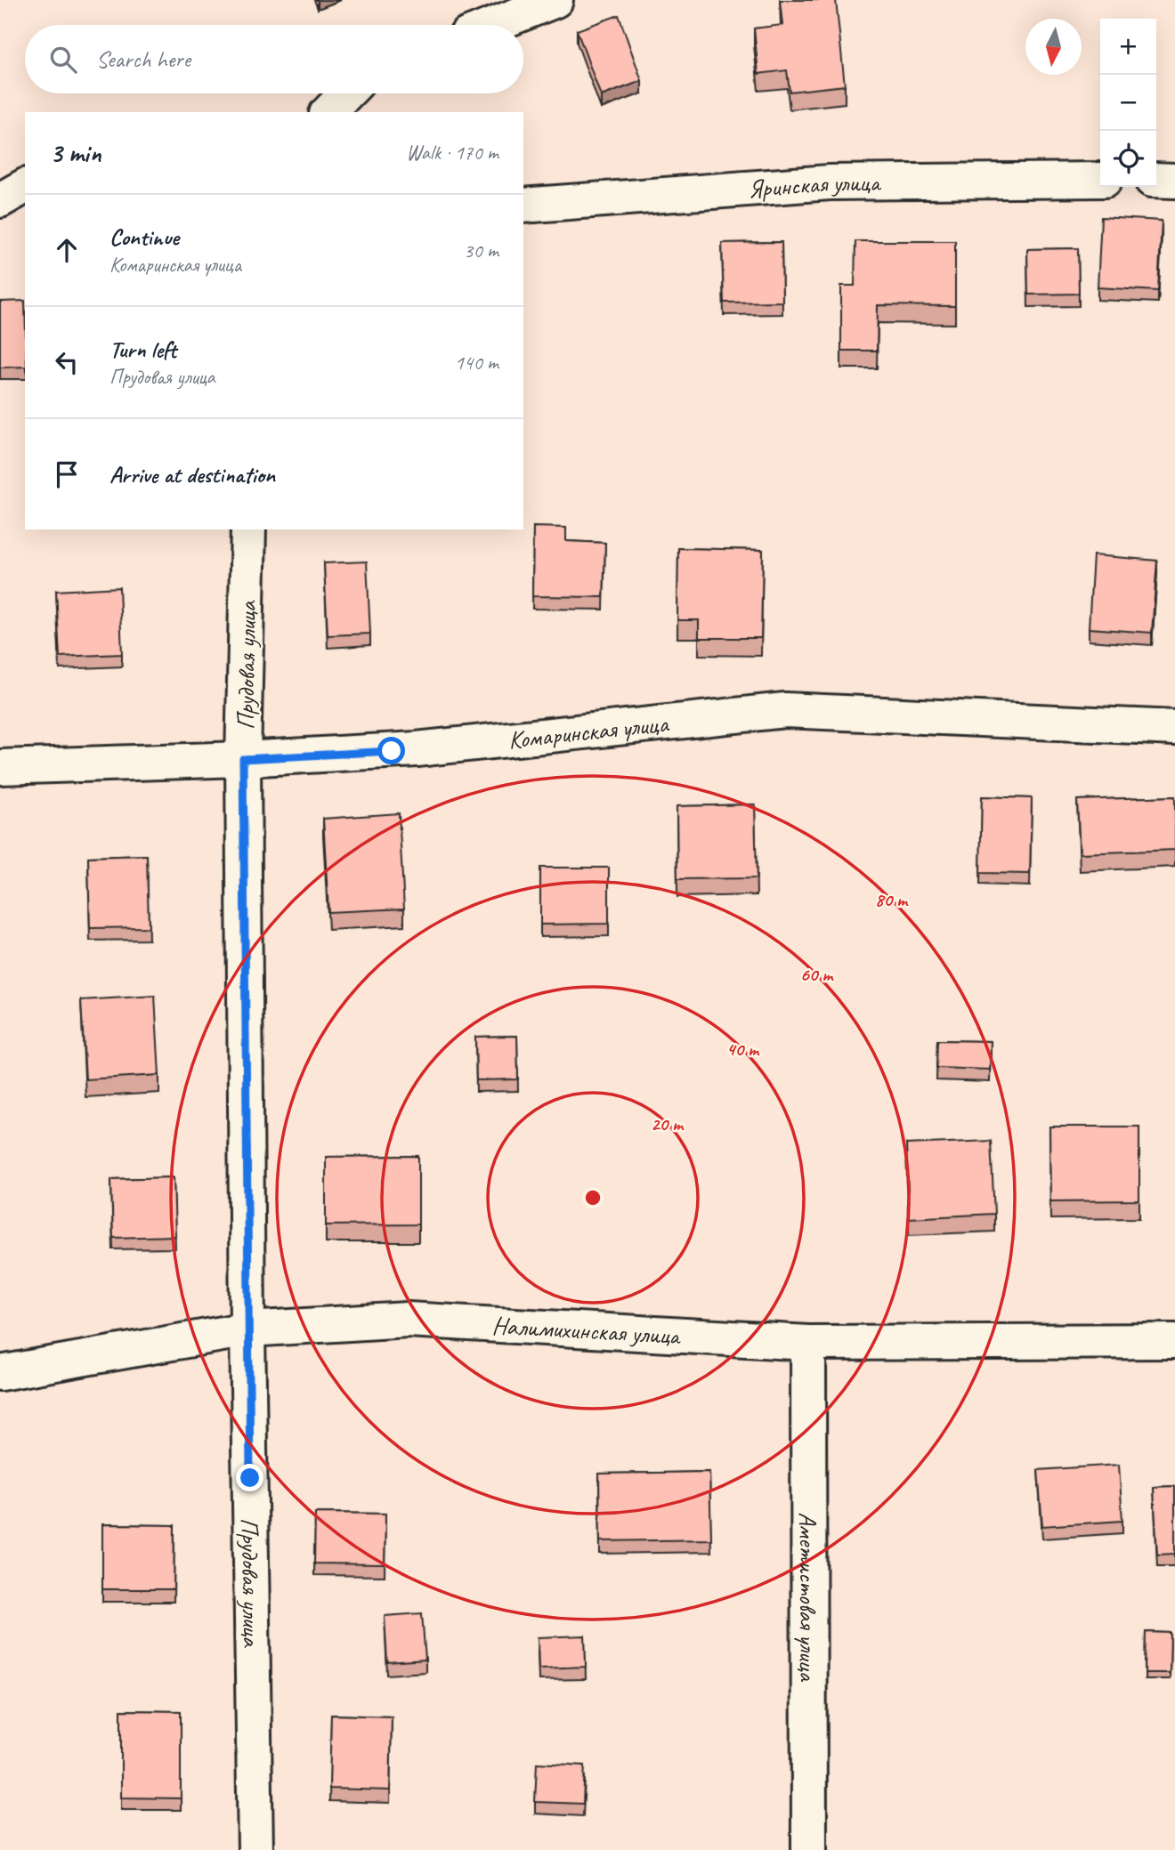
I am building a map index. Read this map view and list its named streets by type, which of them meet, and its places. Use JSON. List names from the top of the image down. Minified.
{"streets":{"street":["Яринская улица","Прудовая улица","Комаринская улица","Налимихинская улица","Аметистовая улица"]},"crossings":[["Прудовая улица","Комаринская улица"],["Прудовая улица","Налимихинская улица"],["Налимихинская улица","Аметистовая улица"]],"north":"bottom","page":{"map_buttons":["+","−"],"search":"Search here","heading":["3 min","Walk · 170 m"],"list":[["Continue","Комаринская улица","30 m"],["Turn left","Прудовая улица","140 m"],"Arrive at destination"]},"rings":["80 m","60 m","40 m","20 m"]}
